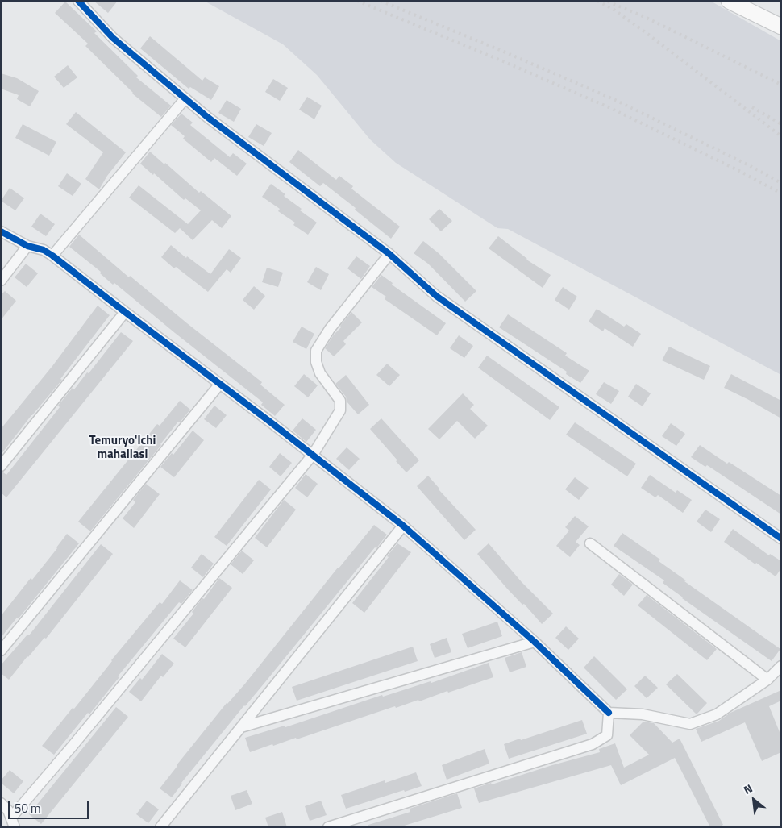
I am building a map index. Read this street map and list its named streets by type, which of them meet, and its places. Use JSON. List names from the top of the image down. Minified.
{"districts":["Temuryo'lchi mahallasi"],"scale_bar":"50 m","north":"top left"}
